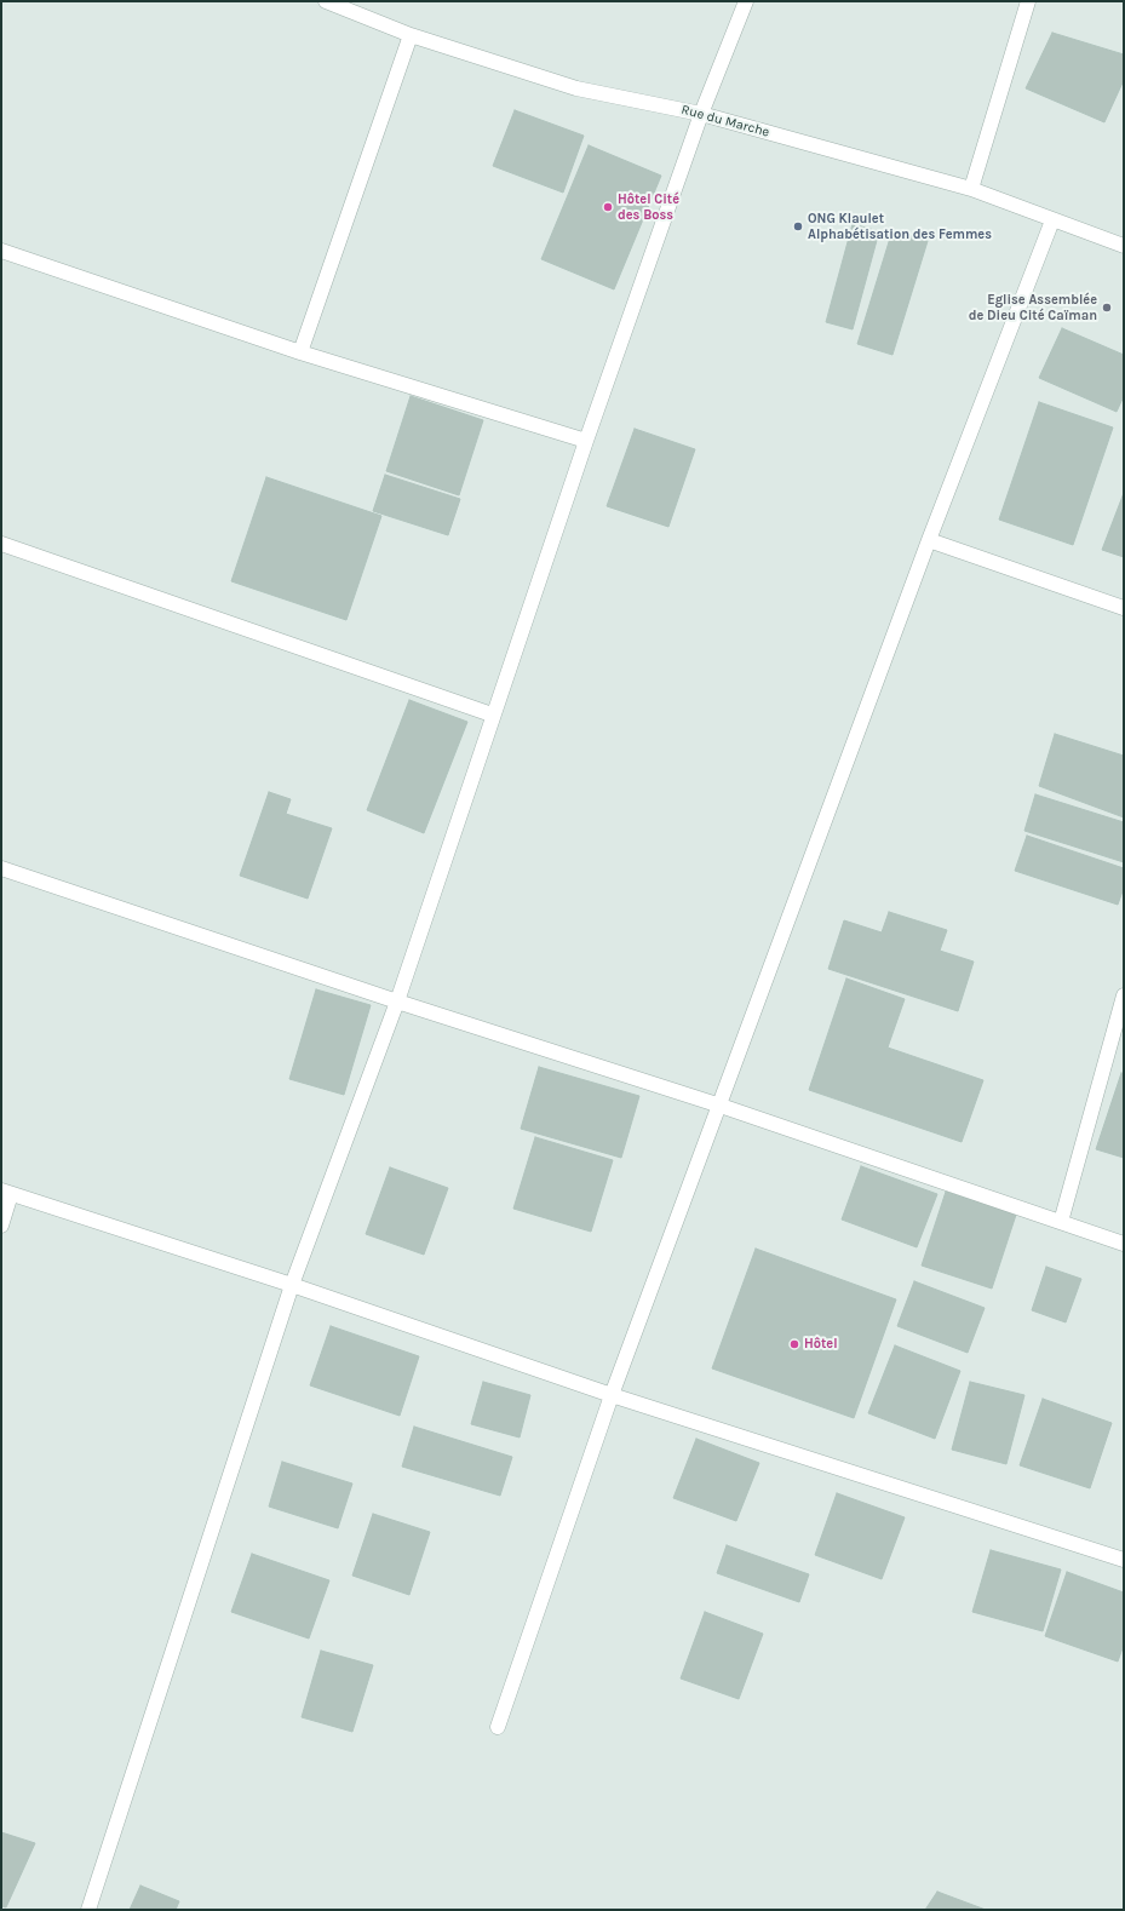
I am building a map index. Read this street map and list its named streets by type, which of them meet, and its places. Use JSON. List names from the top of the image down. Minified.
{"streets":{"street":["Rue du Marche"]},"places":["Hôtel Cité des Boss","ONG Klaulet Alphabétisation des Femmes","Eglise Assemblée de Dieu Cité Caïman","Hôtel"]}
